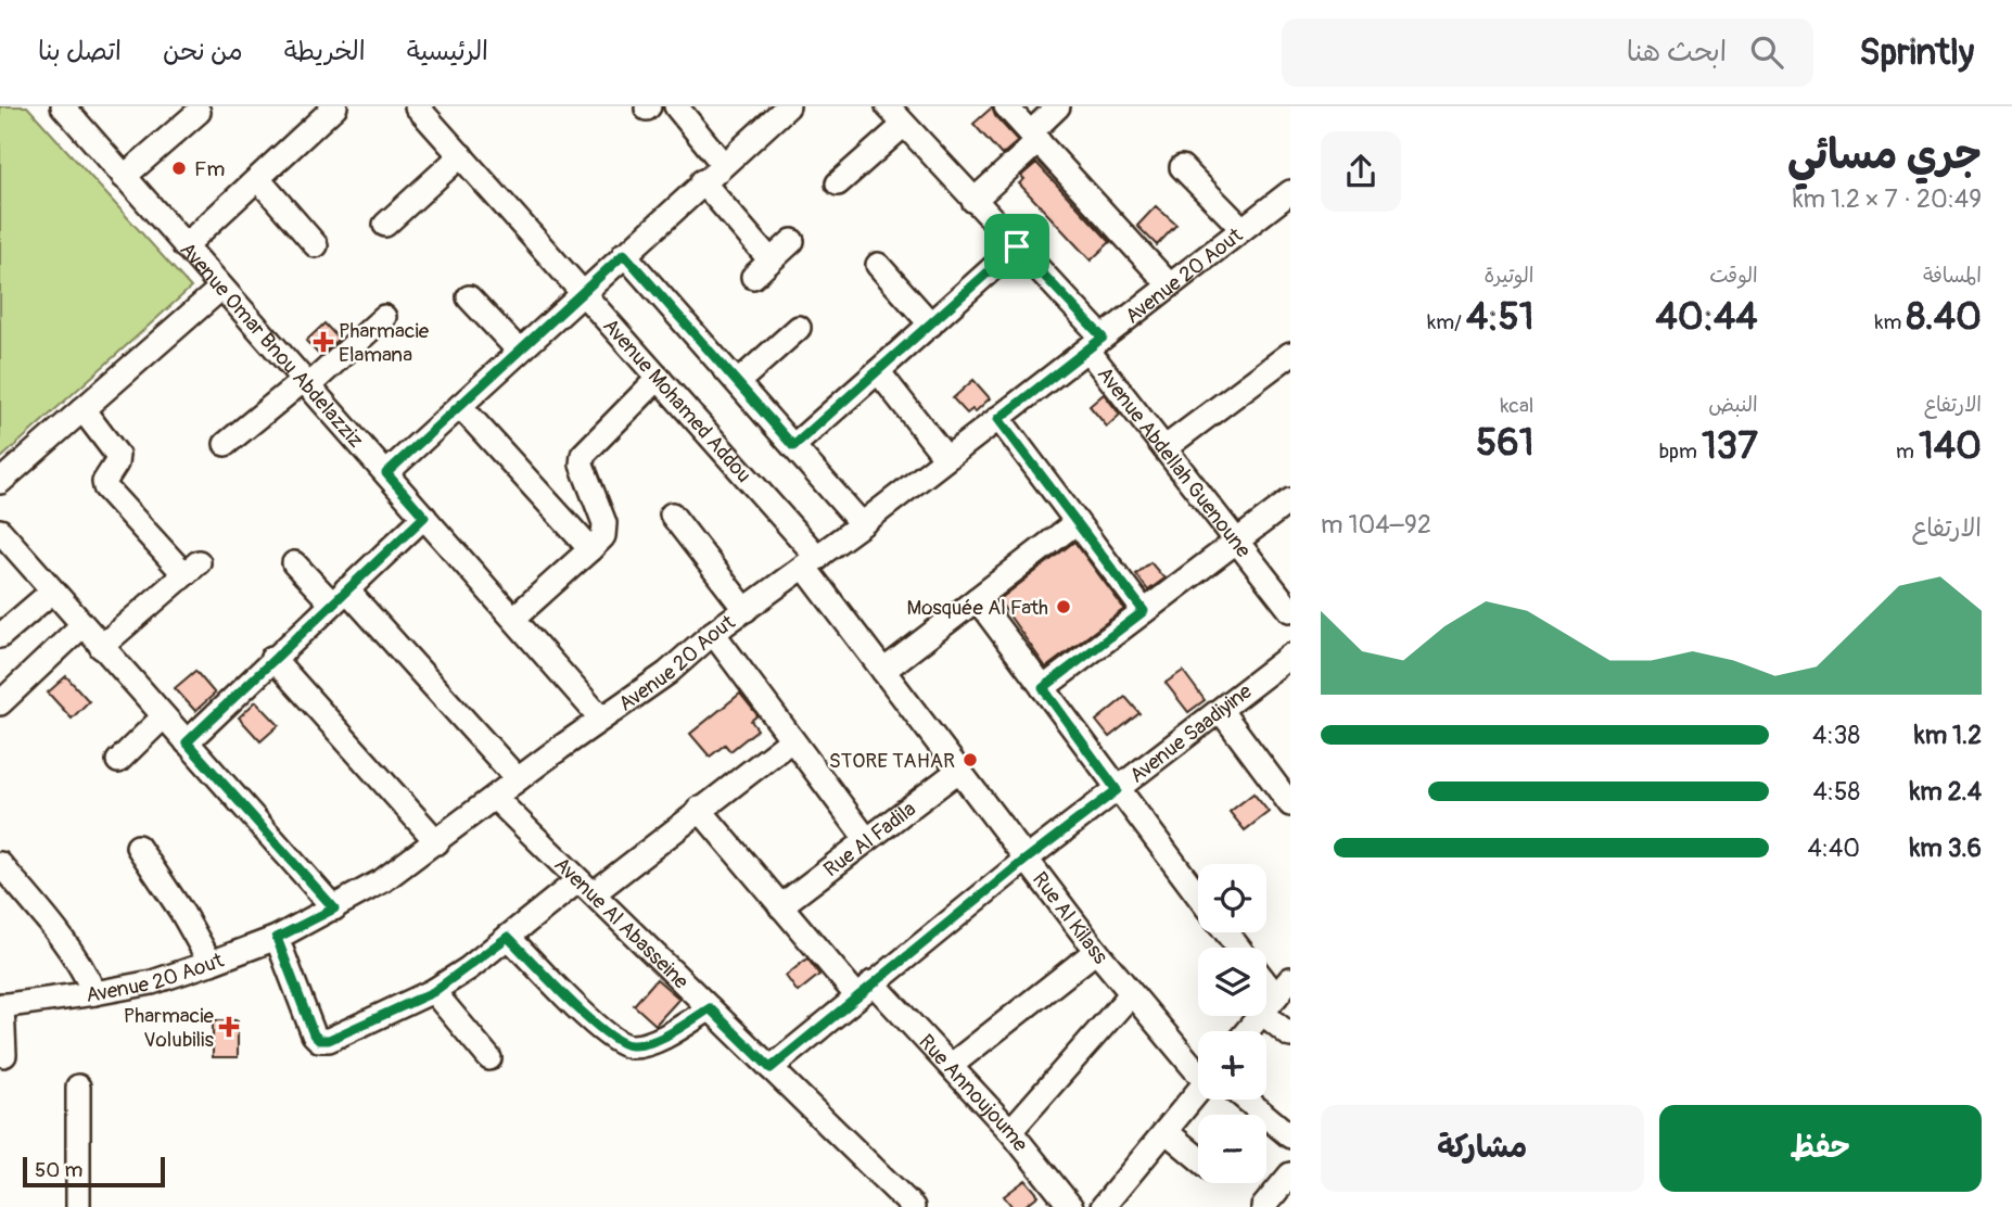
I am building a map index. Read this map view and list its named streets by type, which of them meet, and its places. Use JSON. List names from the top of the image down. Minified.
{"streets":{"street":["Avenue 20 Aout","Avenue Omar Bnou Abdelazziz","Avenue Mohamed Addou","Avenue Abdellah Guenoune","Avenue Saadiyine","Rue Al Fadila","Rue Al Kilass","Avenue Al Abasseine","Rue Annoujoume"]},"crossings":[["Avenue 20 Aout","Avenue Omar Bnou Abdelazziz"],["Avenue 20 Aout","Avenue Mohamed Addou"],["Avenue 20 Aout","Avenue Abdellah Guenoune"],["Avenue 20 Aout","Rue Al Kilass"],["Avenue 20 Aout","Avenue Al Abasseine"],["Avenue Mohamed Addou","Rue Al Kilass"],["Avenue Saadiyine","Rue Al Kilass"],["Avenue Saadiyine","Avenue Al Abasseine"],["Avenue Saadiyine","Rue Annoujoume"],["Rue Al Fadila","Rue Al Kilass"],["Rue Al Fadila","Rue Annoujoume"]],"places":{"other":["Fm","Mosquée Al Fath","STORE TAHAR"],"health":["Pharmacie Elamana","Pharmacie Volubilis"]},"scale_bar":"50 m","page":{"header":"Sprintly","search":"ابحث هنا","nav":["الرئيسية","الخريطة","من نحن","اتصل بنا"],"heading":["جري مسائي","20:49 · 7 × 1.2 km"],"stats":[["المسافة","8.40 km"],["الوقت","40:44"],["الوتيرة","4:51 /km"],["الارتفاع","140 m"],["النبض","137 bpm"],["kcal","561"]],"chart":["الارتفاع","92–104 m"],"list":[{"name":"1.2 km","note":"4:38"},{"name":"2.4 km","note":"4:58"},{"name":"3.6 km","note":"4:40"}],"map_buttons":["+","−"],"buttons":["حفظ","مشاركة"],"scale":"50 m"}}
